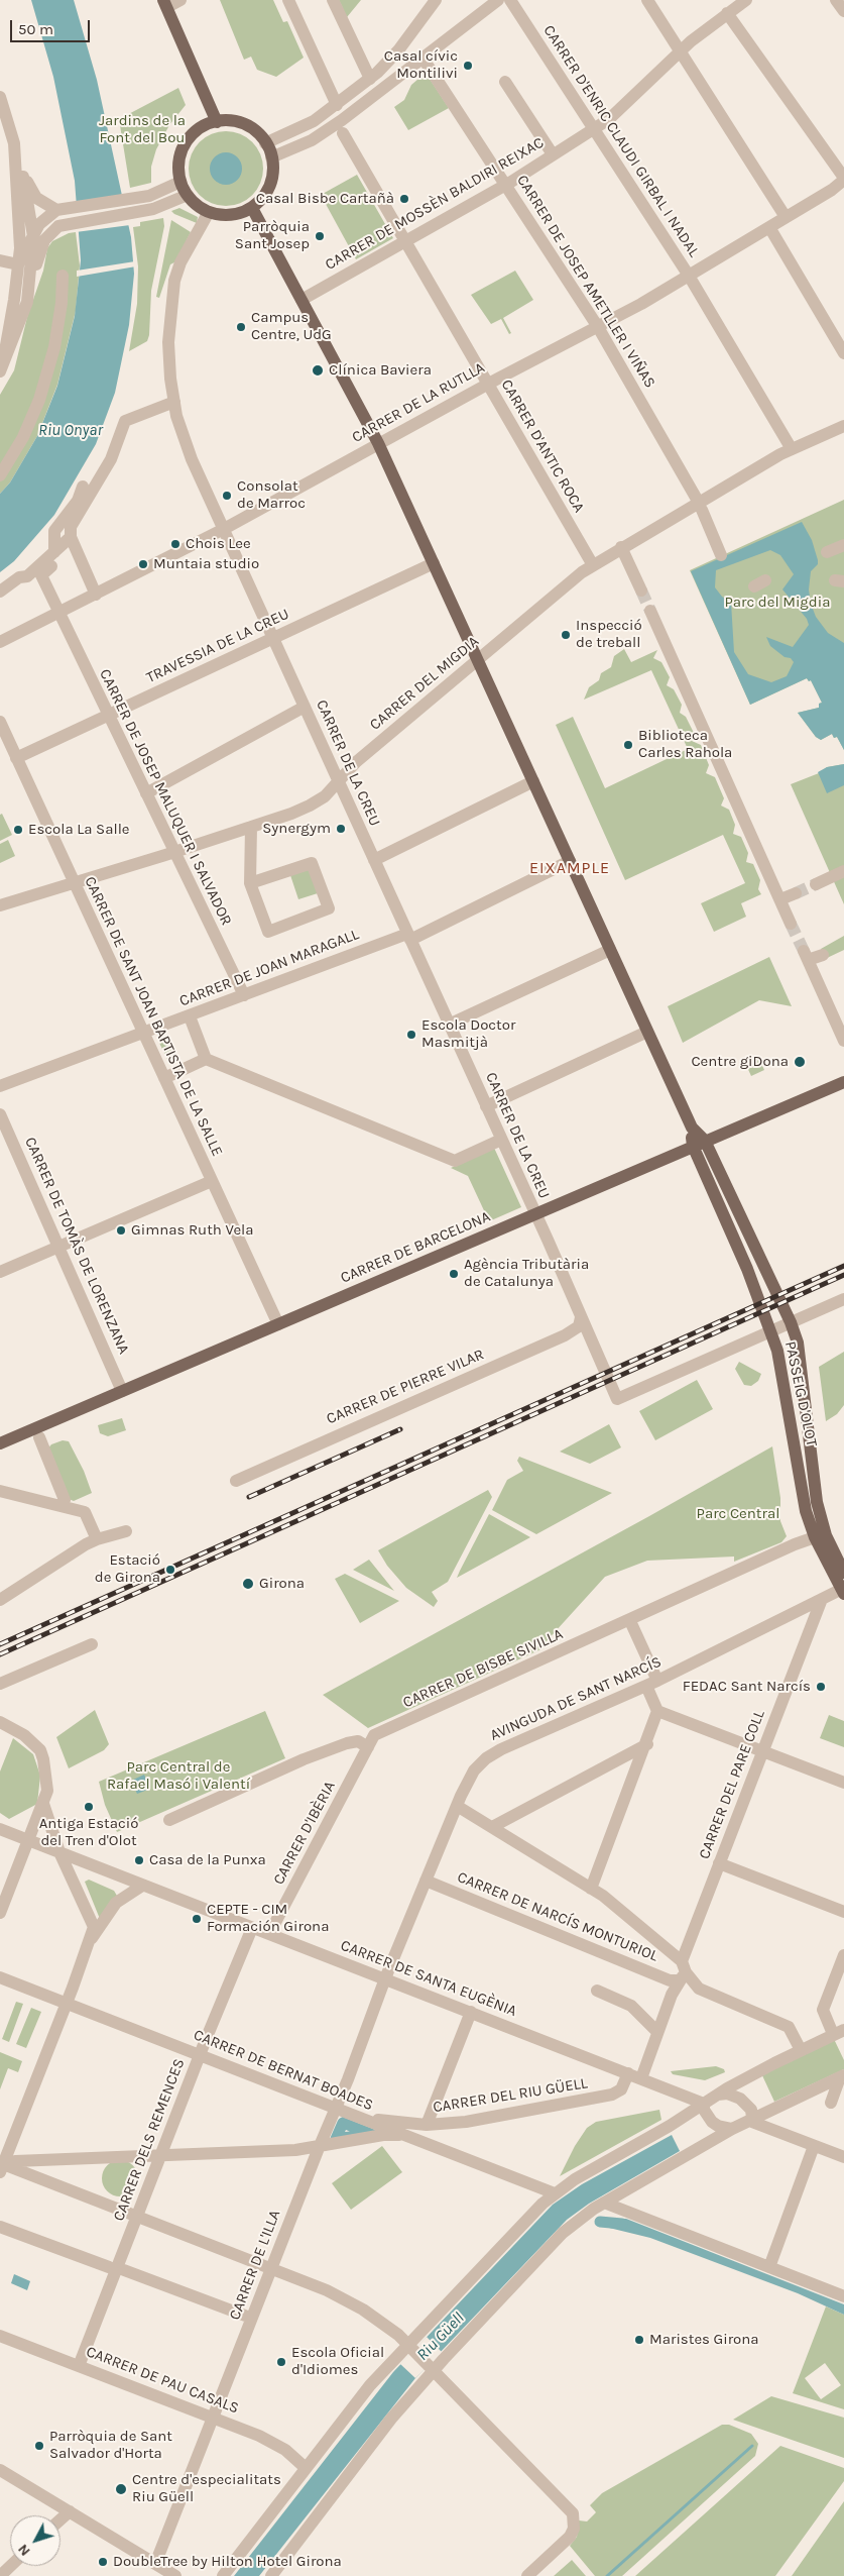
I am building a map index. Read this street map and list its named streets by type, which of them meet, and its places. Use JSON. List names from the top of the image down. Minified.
{"streets":{"main road":["CARRER DE BARCELONA","PASSEIG D'OLOT"],"street":["CARRER D'ENRIC CLAUDI GIRBAL I NADAL","CARRER DE MOSSÈN BALDIRI REIXAC","CARRER DE JOSEP AMETLLER I VIÑAS","CARRER DE LA RUTLLA","CARRER D'ANTIC ROCA","TRAVESSIA DE LA CREU","CARRER DEL MIGDIA","CARRER DE LA CREU","CARRER DE JOSEP MALUQUER I SALVADOR","CARRER DE JOAN MARAGALL","CARRER DE SANT JOAN BAPTISTA DE LA SALLE","CARRER DE TOMÀS DE LORENZANA","CARRER DE PIERRE VILAR","CARRER DE BISBE SIVILLA","AVINGUDA DE SANT NARCÍS","CARRER DEL PARE COLL","CARRER D'IBÈRIA","CARRER DE NARCÍS MONTURIOL","CARRER DE SANTA EUGÈNIA","CARRER DE BERNAT BOADES","CARRER DEL RIU GÜELL","CARRER DELS REMENCES","CARRER DE L'ILLA","CARRER DE PAU CASALS"]},"crossings":[["CARRER D'ENRIC CLAUDI GIRBAL I NADAL","CARRER DE MOSSÈN BALDIRI REIXAC"],["CARRER D'ENRIC CLAUDI GIRBAL I NADAL","CARRER DE LA RUTLLA"],["CARRER D'ENRIC CLAUDI GIRBAL I NADAL","CARRER DEL MIGDIA"],["CARRER DE MOSSÈN BALDIRI REIXAC","CARRER DE JOSEP AMETLLER I VIÑAS"],["CARRER DE MOSSÈN BALDIRI REIXAC","CARRER D'ANTIC ROCA"],["CARRER DE JOSEP AMETLLER I VIÑAS","CARRER DE LA RUTLLA"],["CARRER DE JOSEP AMETLLER I VIÑAS","CARRER DEL MIGDIA"],["CARRER DE LA RUTLLA","CARRER D'ANTIC ROCA"],["CARRER DE LA RUTLLA","CARRER DE LA CREU"],["CARRER DE LA RUTLLA","CARRER DE JOSEP MALUQUER I SALVADOR"],["CARRER D'ANTIC ROCA","CARRER DEL MIGDIA"],["TRAVESSIA DE LA CREU","CARRER DE LA CREU"],["TRAVESSIA DE LA CREU","CARRER DE JOSEP MALUQUER I SALVADOR"],["TRAVESSIA DE LA CREU","CARRER DE SANT JOAN BAPTISTA DE LA SALLE"],["CARRER DEL MIGDIA","CARRER DE LA CREU"],["CARRER DEL MIGDIA","CARRER DE JOSEP MALUQUER I SALVADOR"],["CARRER DEL MIGDIA","CARRER DE SANT JOAN BAPTISTA DE LA SALLE"],["CARRER DE LA CREU","CARRER DE JOAN MARAGALL"],["CARRER DE LA CREU","CARRER DE BARCELONA"],["CARRER DE LA CREU","CARRER DE PIERRE VILAR"],["CARRER DE LA CREU","PASSEIG D'OLOT"],["CARRER DE JOSEP MALUQUER I SALVADOR","CARRER DE JOAN MARAGALL"],["CARRER DE JOAN MARAGALL","CARRER DE SANT JOAN BAPTISTA DE LA SALLE"],["CARRER DE SANT JOAN BAPTISTA DE LA SALLE","CARRER DE BARCELONA"],["CARRER DE TOMÀS DE LORENZANA","CARRER DE BARCELONA"],["CARRER DE BARCELONA","PASSEIG D'OLOT"],["PASSEIG D'OLOT","CARRER DE BISBE SIVILLA"],["PASSEIG D'OLOT","AVINGUDA DE SANT NARCÍS"],["CARRER DE BISBE SIVILLA","CARRER D'IBÈRIA"],["AVINGUDA DE SANT NARCÍS","CARRER DEL PARE COLL"],["AVINGUDA DE SANT NARCÍS","CARRER DE NARCÍS MONTURIOL"],["AVINGUDA DE SANT NARCÍS","CARRER DE SANTA EUGÈNIA"],["AVINGUDA DE SANT NARCÍS","CARRER DE L'ILLA"],["CARRER DEL PARE COLL","CARRER DE NARCÍS MONTURIOL"],["CARRER DEL PARE COLL","CARRER DE SANTA EUGÈNIA"],["CARRER D'IBÈRIA","CARRER DE SANTA EUGÈNIA"],["CARRER DE SANTA EUGÈNIA","CARRER DEL RIU GÜELL"],["CARRER DE SANTA EUGÈNIA","CARRER DELS REMENCES"],["CARRER DE SANTA EUGÈNIA","CARRER DE L'ILLA"],["CARRER DE BERNAT BOADES","CARRER DEL RIU GÜELL"],["CARRER DE BERNAT BOADES","CARRER DELS REMENCES"],["CARRER DE BERNAT BOADES","CARRER DE L'ILLA"],["CARRER DELS REMENCES","CARRER DE PAU CASALS"],["CARRER DE L'ILLA","CARRER DE PAU CASALS"]],"districts":["EIXAMPLE"],"water":["Riu Onyar","Riu Güell"],"parks":["Jardins de la Font del Bou","Parc del Migdia","Parc Central","Parc Central de Rafael Masó i Valentí"],"places":["Casal cívic Montilivi","Casal Bisbe Cartañà","Parròquia Sant Josep","Campus Centre, UdG","Clínica Baviera","Consolat de Marroc","Chois Lee","Muntaia studio","Inspecció de treball","Biblioteca Carles Rahola","Synergym","Escola La Salle","Escola Doctor Masmitjà","Centre giDona","Gimnas Ruth Vela","Agència Tributària de Catalunya","Estació de Girona","Girona","FEDAC Sant Narcís","Antiga Estació del Tren d'Olot","Casa de la Punxa","CEPTE - CIM Formación Girona","Maristes Girona","Escola Oficial d'Idiomes","Parròquia de Sant Salvador d'Horta","Centre d'especialitats Riu Güell","DoubleTree by Hilton Hotel Girona"],"scale_bar":"50 m","north":"bottom left"}
